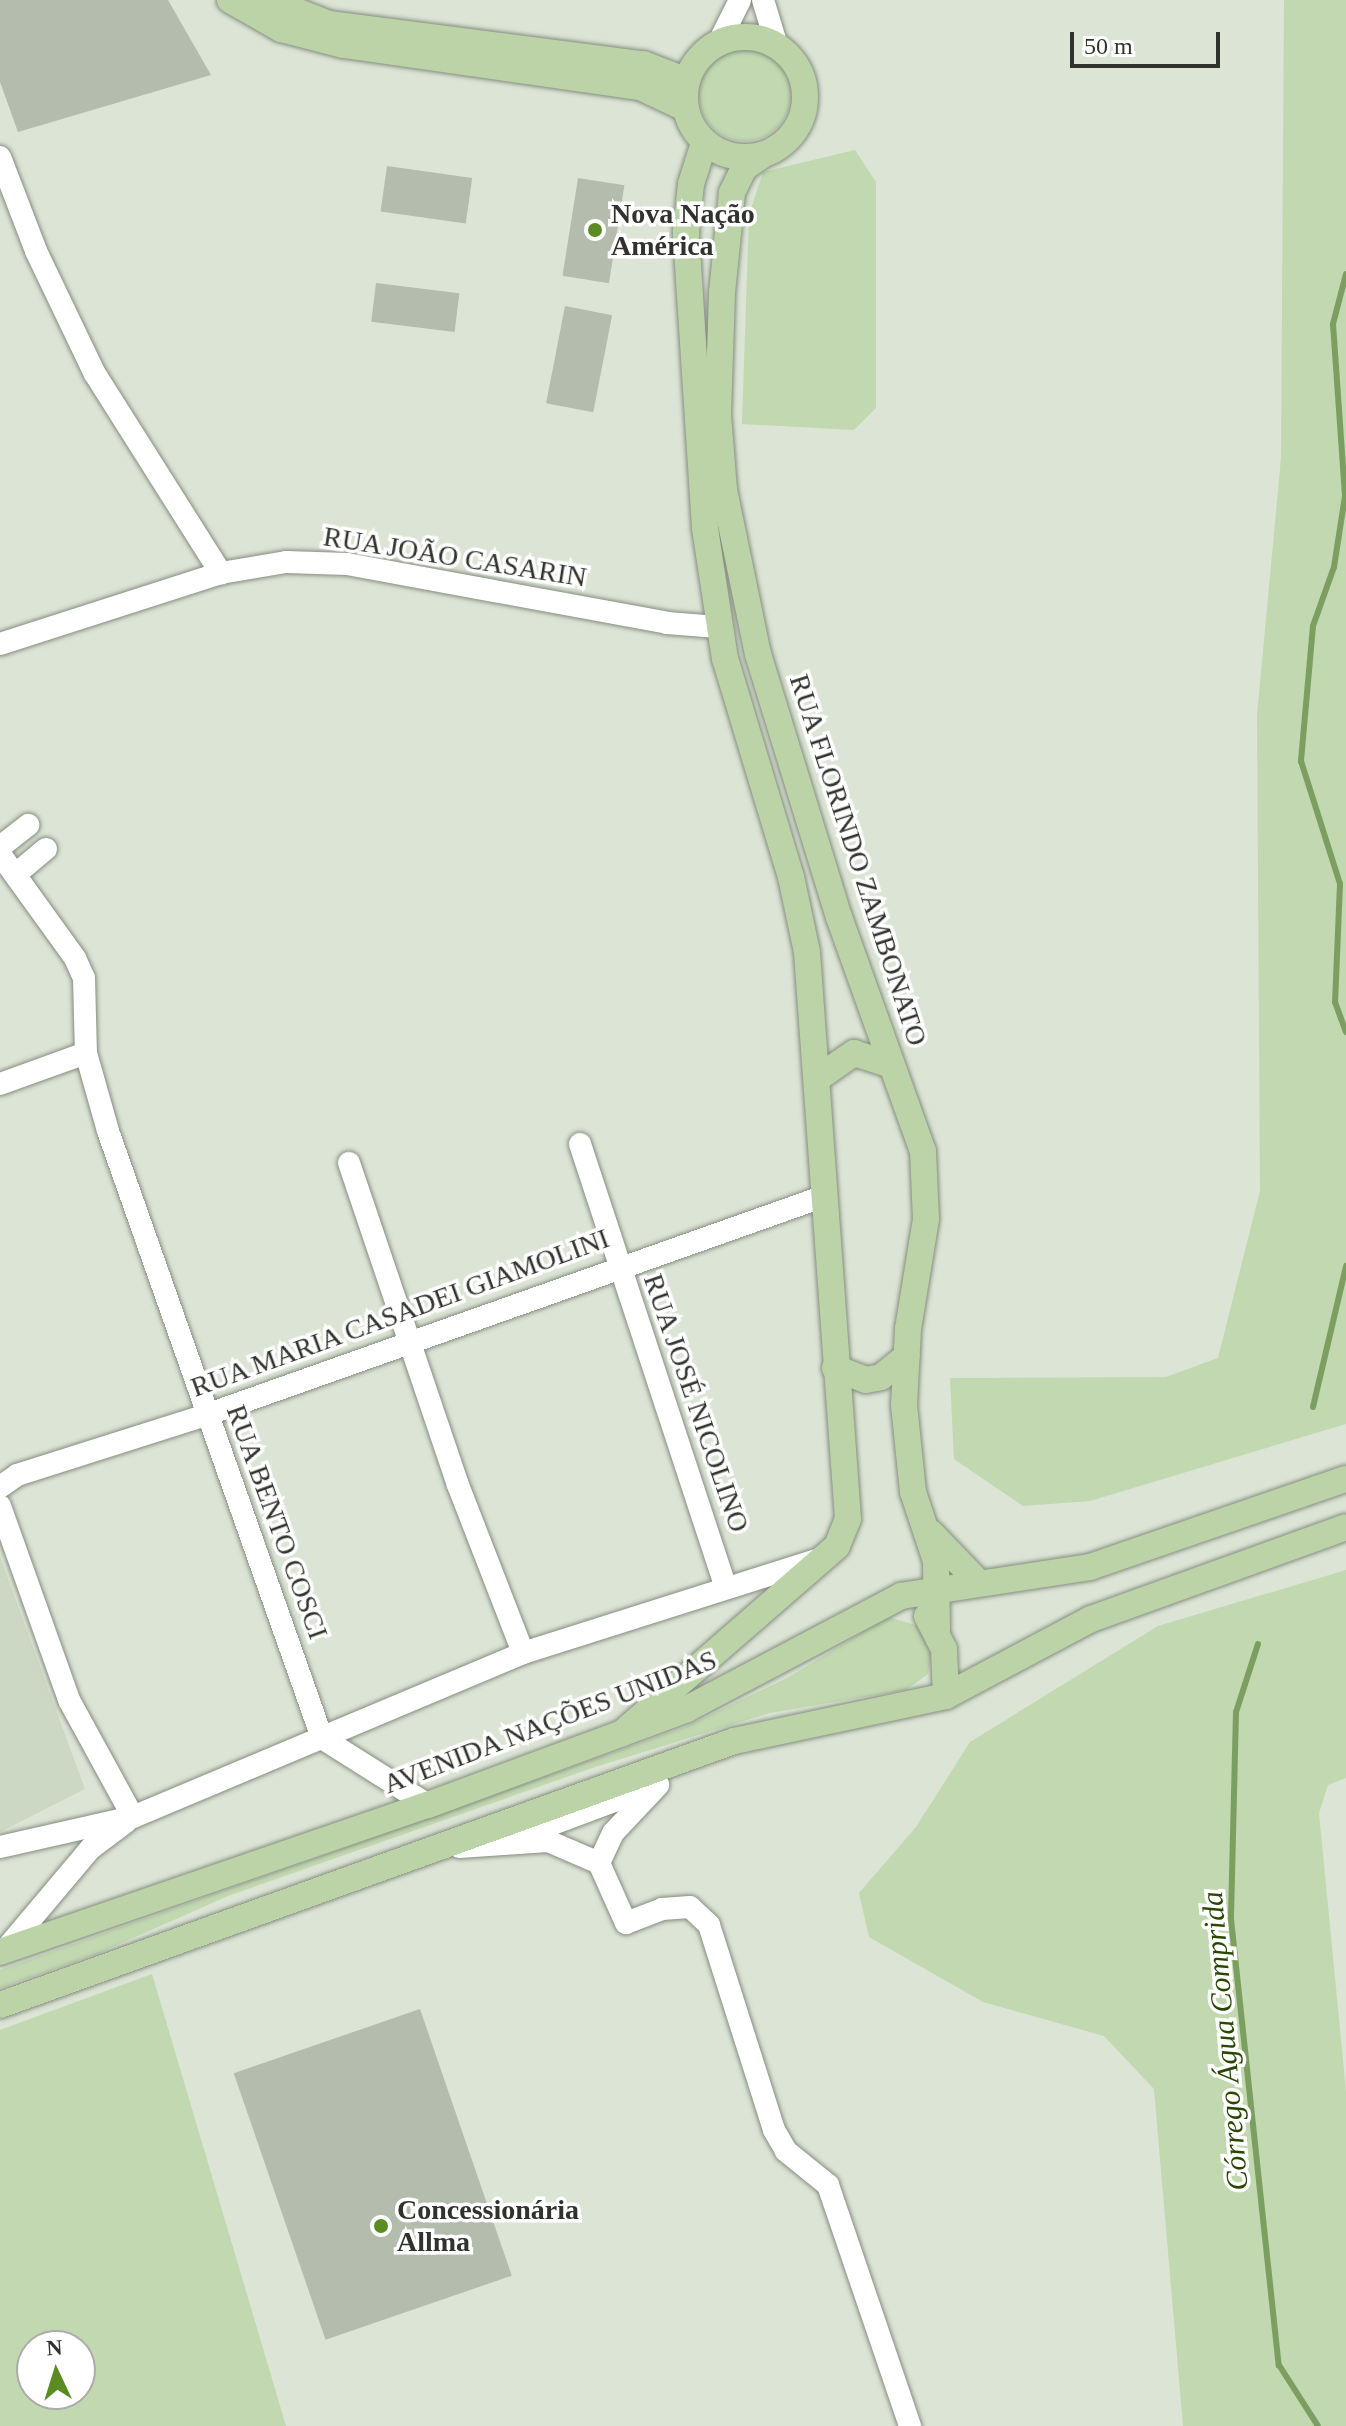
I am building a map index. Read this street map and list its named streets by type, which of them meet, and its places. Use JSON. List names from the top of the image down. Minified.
{"streets":{"main road":["RUA FLORINDO ZAMBONATO","AVENIDA NAÇÕES UNIDAS"],"street":["RUA JOÃO CASARIN","RUA MARIA CASADEI GIAMOLINI","RUA JOSÉ NICOLINO","RUA BENTO COSCI"]},"crossings":[["RUA FLORINDO ZAMBONATO","AVENIDA NAÇÕES UNIDAS"],["RUA MARIA CASADEI GIAMOLINI","RUA JOSÉ NICOLINO"],["RUA MARIA CASADEI GIAMOLINI","RUA BENTO COSCI"]],"water":["Córrego Água Comprida"],"places":["Nova Nação América","Concessionária Allma"],"scale_bar":"50 m","north":"top"}
